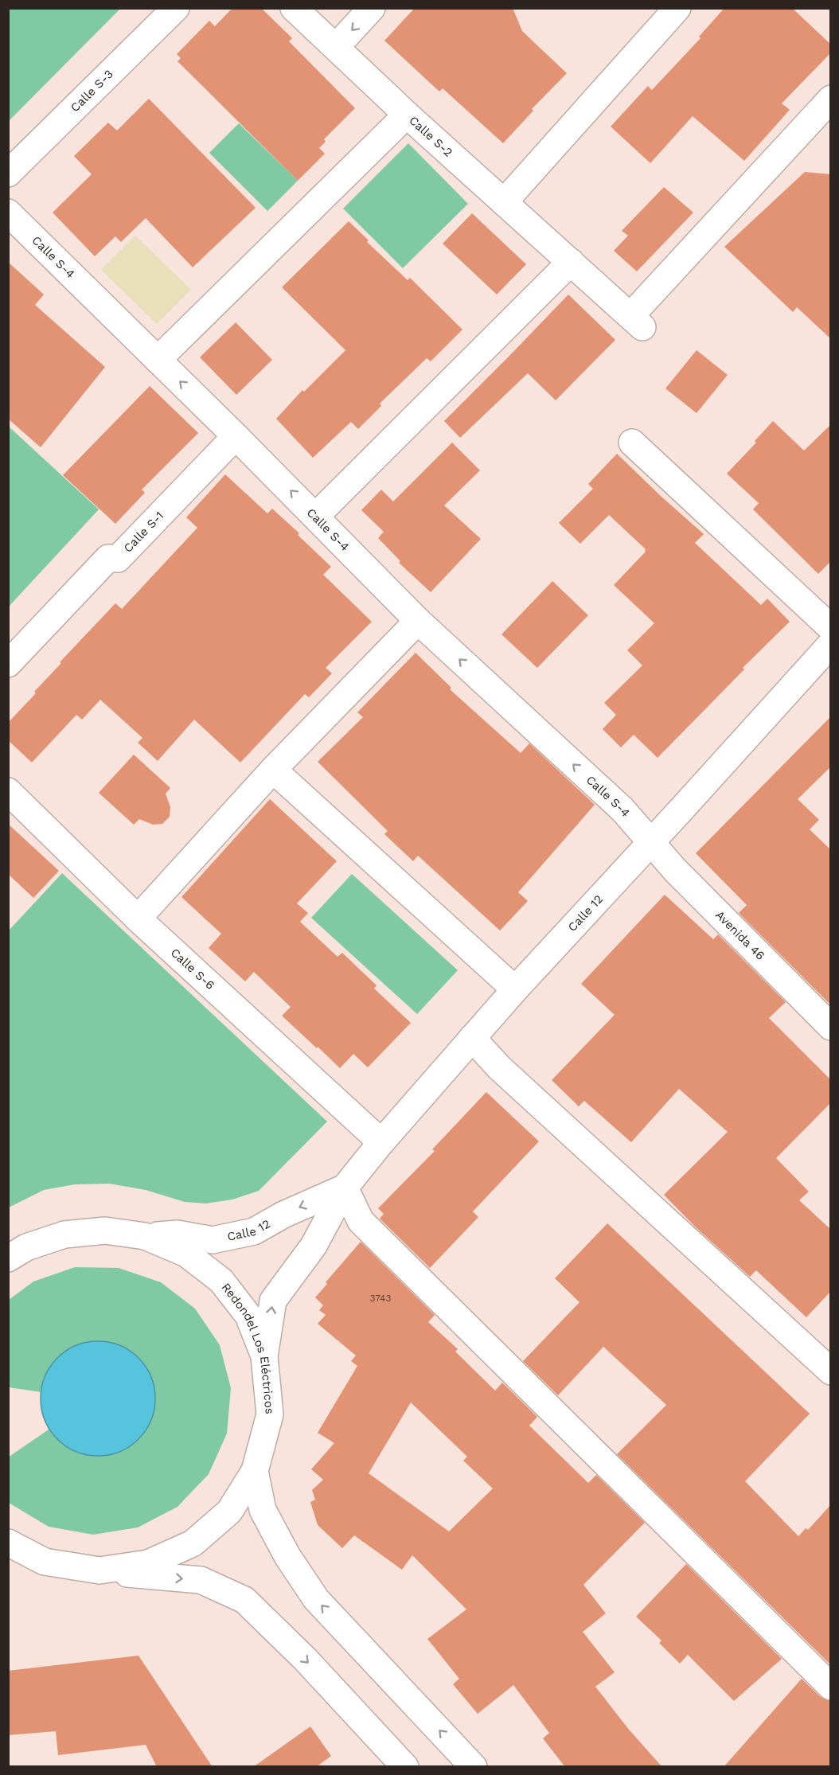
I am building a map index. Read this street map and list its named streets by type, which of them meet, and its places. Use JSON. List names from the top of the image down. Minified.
{"streets":{"street":["Calle S-3","Calle S-2","Calle S-4","Calle S-1","Calle 12","Avenida 46","Calle S-6","Redondel Los Eléctricos"]},"crossings":[["Calle S-4","Calle S-1"],["Calle S-4","Calle 12"],["Calle S-4","Avenida 46"],["Calle 12","Avenida 46"],["Calle 12","Calle S-6"],["Calle 12","Redondel Los Eléctricos"]],"house_numbers":["3743"]}
